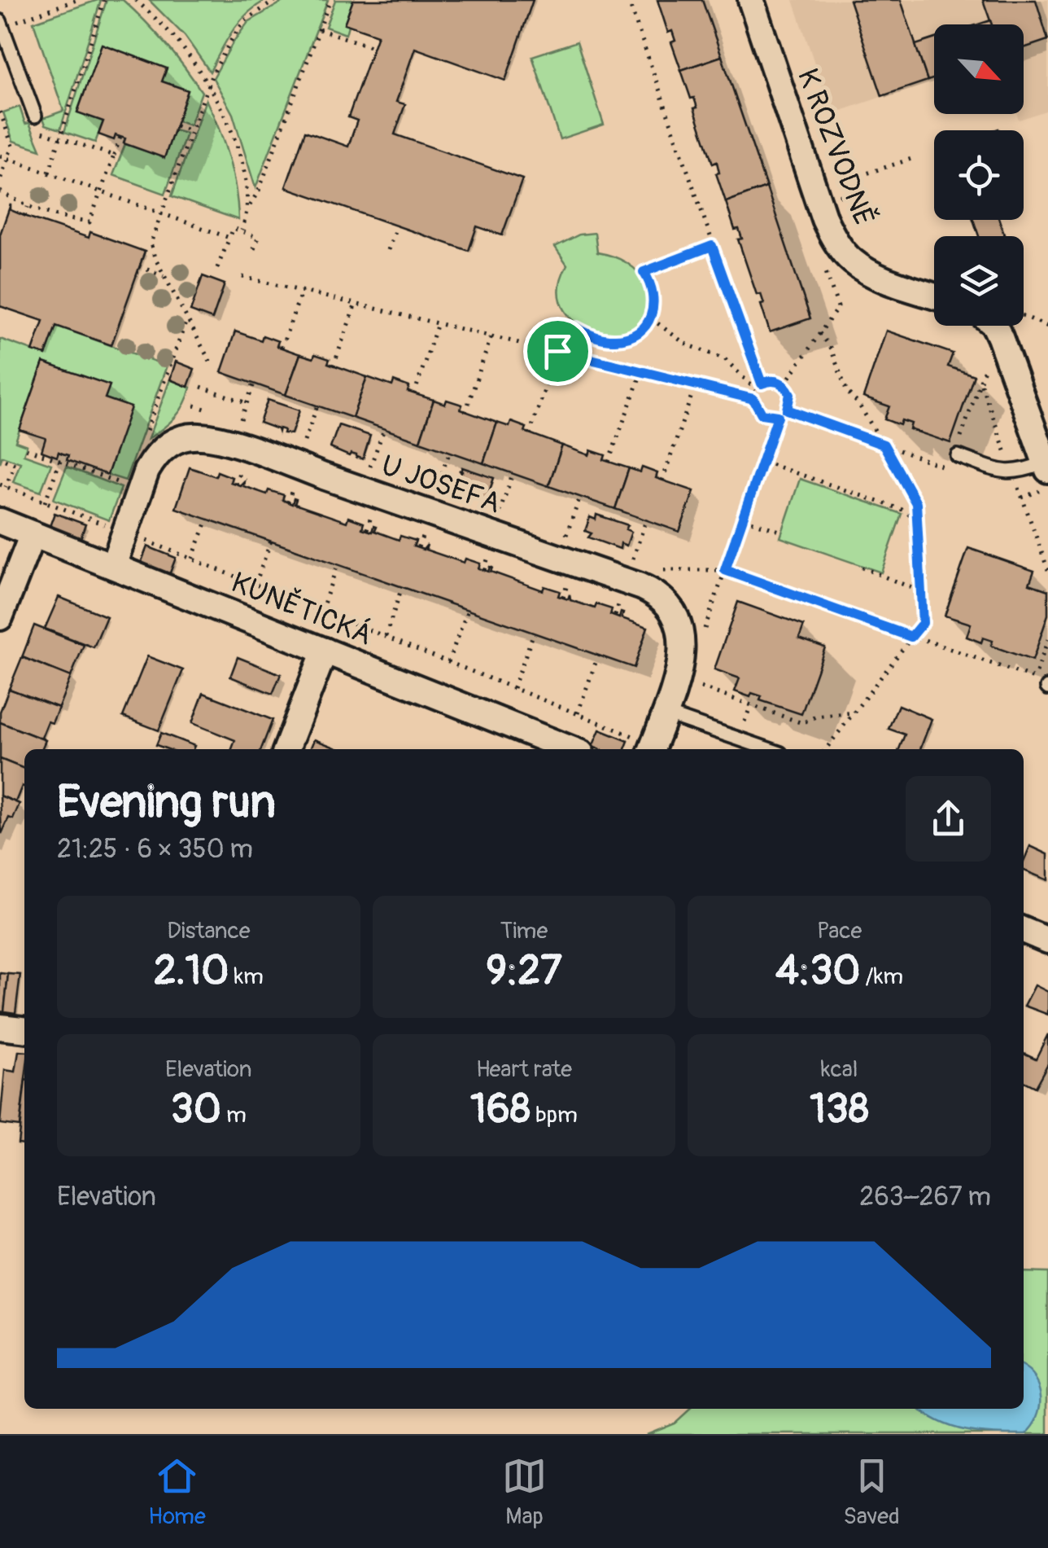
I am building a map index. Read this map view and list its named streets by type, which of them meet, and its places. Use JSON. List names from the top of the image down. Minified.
{"streets":{"street":["K ROZVODNĚ","U JOSEFA","KUNĚTICKÁ"]},"crossings":[["U JOSEFA","KUNĚTICKÁ"]],"north":"bottom right","page":{"heading":["Evening run","21:25 · 6 × 350 m"],"stats":[["Distance","2.10 km"],["Time","9:27"],["Pace","4:30 /km"],["Elevation","30 m"],["Heart rate","168 bpm"],["kcal","138"]],"chart":["Elevation","263–267 m"],"tabs":["Home","Map","Saved"]}}
